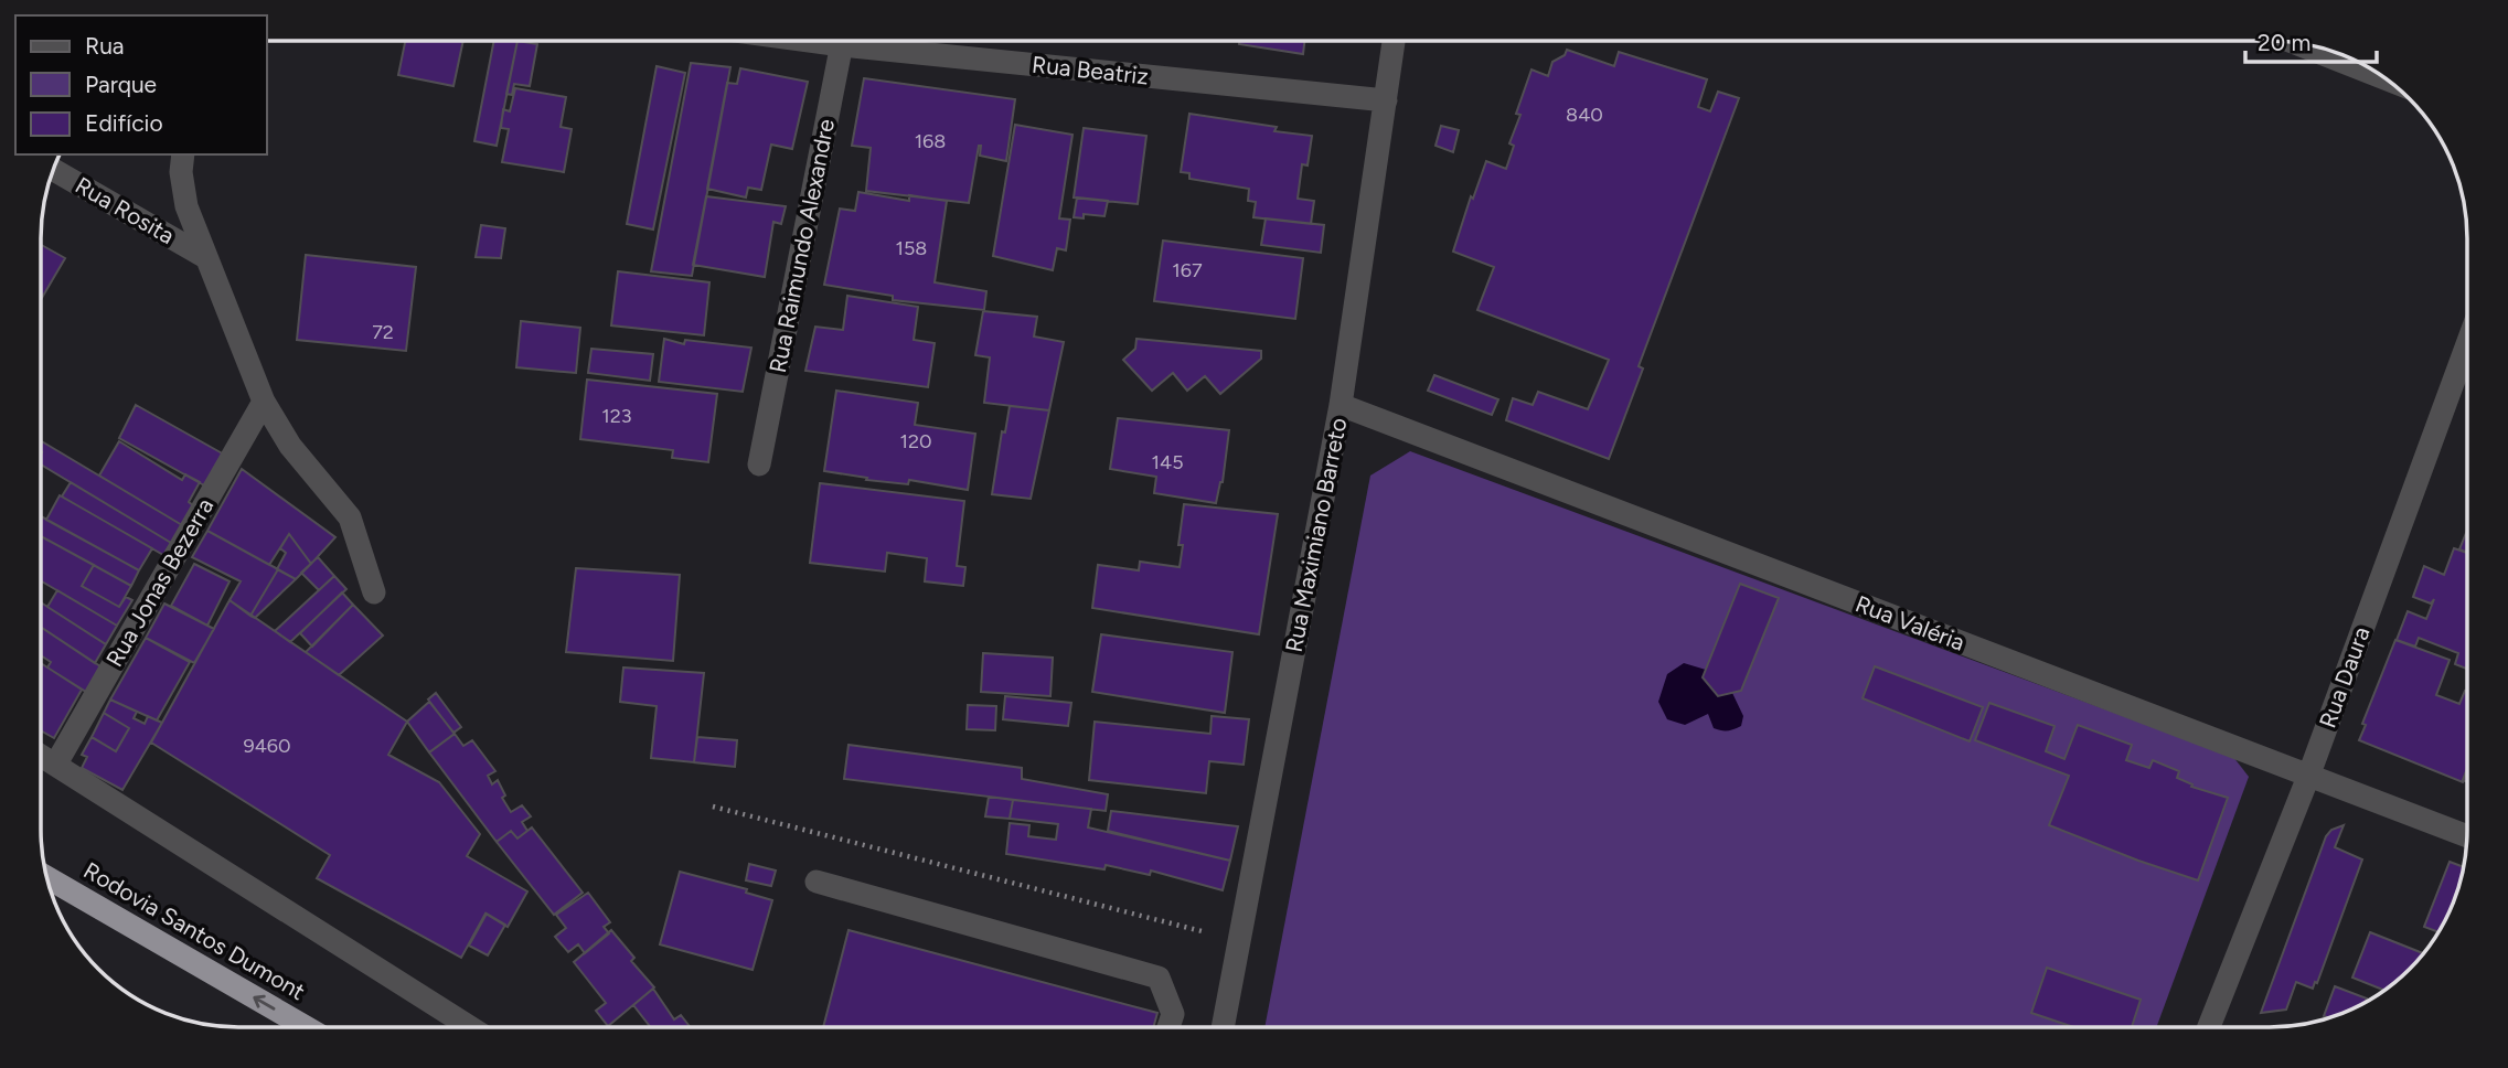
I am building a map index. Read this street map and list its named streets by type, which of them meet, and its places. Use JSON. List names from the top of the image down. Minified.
{"streets":{"highway":["Rodovia Santos Dumont"],"street":["Rua Beatriz","Rua Rosita","Rua Raimundo Alexandre","Rua Maximiano Barreto","Rua Jonas Bezerra","Rua Valéria","Rua Daura"]},"crossings":[["Rua Beatriz","Rua Maximiano Barreto"],["Rua Maximiano Barreto","Rua Valéria"],["Rua Valéria","Rua Daura"]],"one_way":["Rodovia Santos Dumont"],"house_numbers":["840","168","158","167","72","123","120","145","9460"],"legend":["Rua","Parque","Edifício"],"scale_bar":"20 m"}
